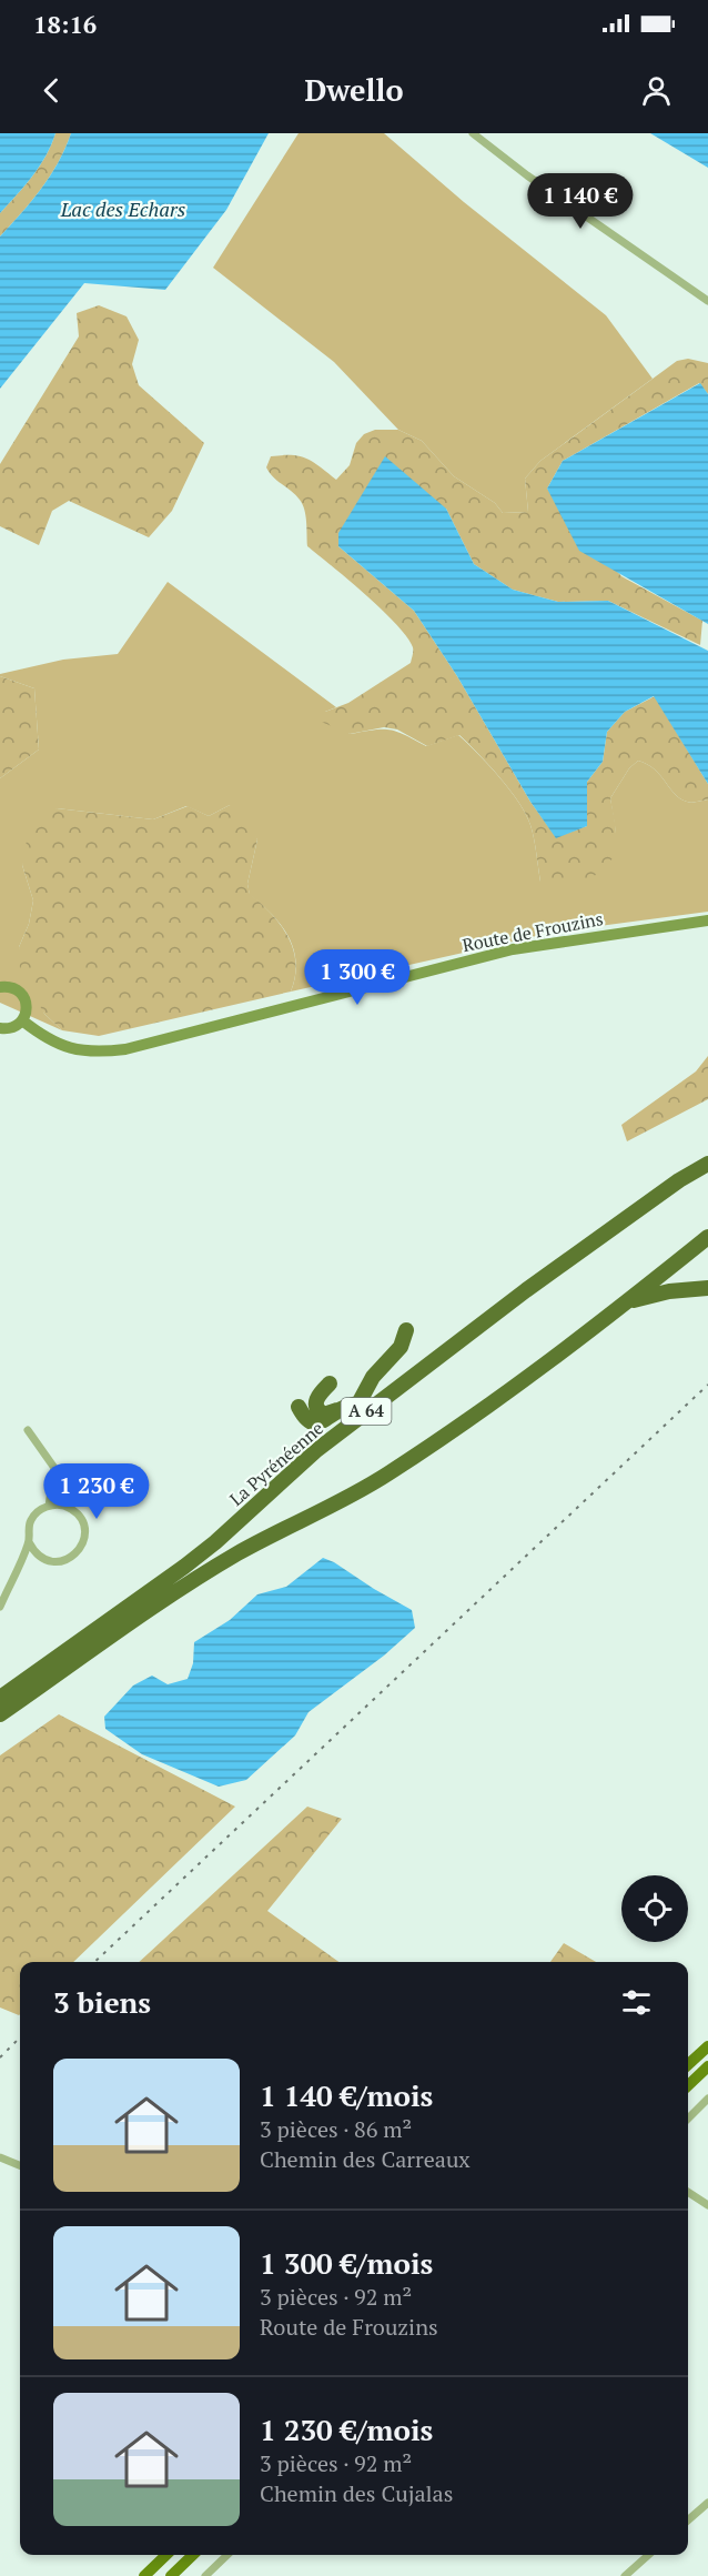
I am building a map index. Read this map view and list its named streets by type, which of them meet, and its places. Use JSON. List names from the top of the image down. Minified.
{"streets":{"highway":["A 64","La Pyrénéenne"],"main road":["Route de Frouzins"]},"water":["Lac des Echars"],"page":{"status":"18:16","header":"Dwello","price":["1 140 €","1 300 €","1 230 €"],"heading":"3 biens","list":[{"name":"1 140 €/mois","note":"3 pièces · 86 m² · Chemin des Carreaux"},{"name":"1 300 €/mois","note":"3 pièces · 92 m² · Route de Frouzins"},{"name":"1 230 €/mois","note":"3 pièces · 92 m² · Chemin des Cujalas"}]}}
